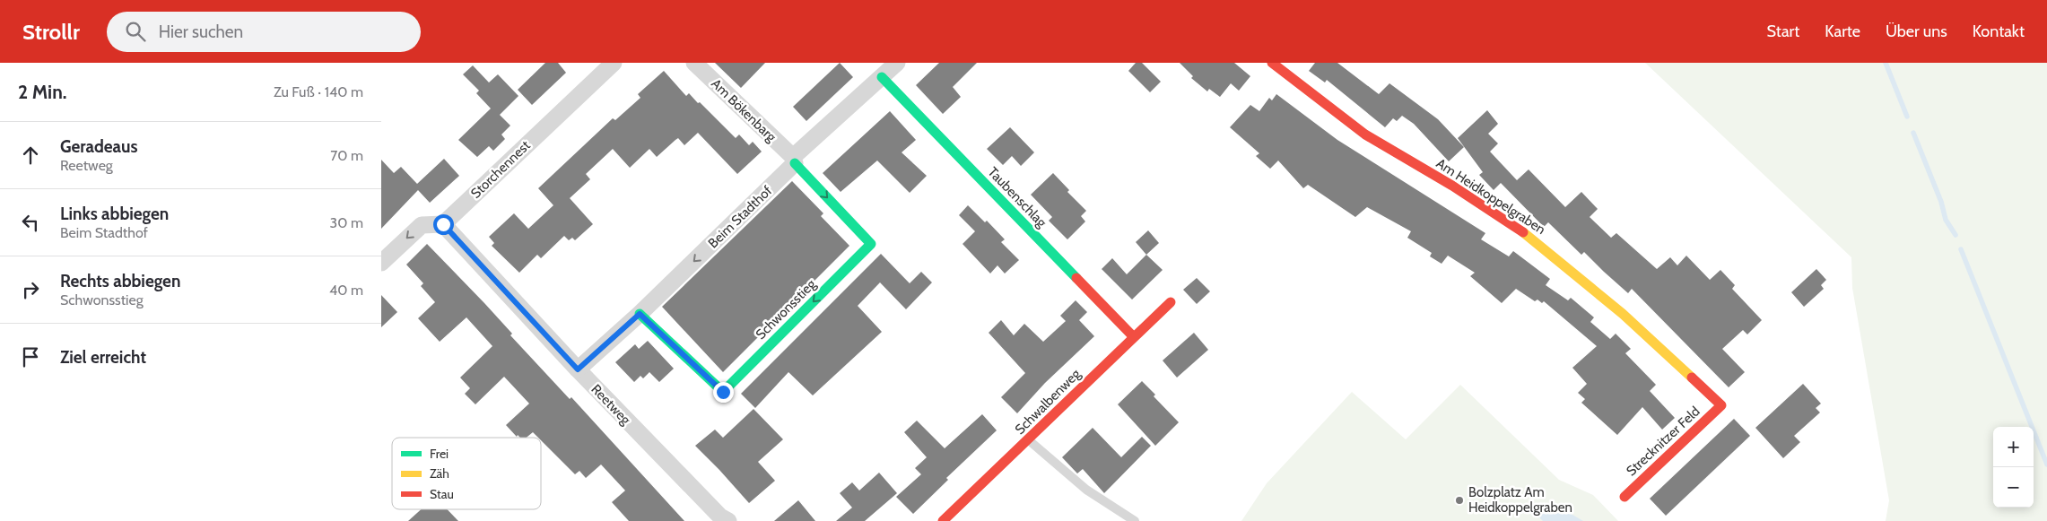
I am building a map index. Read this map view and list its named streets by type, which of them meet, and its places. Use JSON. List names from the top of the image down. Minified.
{"streets":{"street":["Am Bökenbarg","Storchennest","Am Heidkoppelgraben","Taubenschlag","Beim Stadthof","Schwonsstieg","Schwalbenweg","Reetweg","Strecknitzer Feld"]},"crossings":[["Am Bökenbarg","Beim Stadthof"],["Am Bökenbarg","Schwonsstieg"],["Storchennest","Reetweg"],["Am Heidkoppelgraben","Strecknitzer Feld"],["Taubenschlag","Beim Stadthof"],["Taubenschlag","Schwalbenweg"],["Beim Stadthof","Schwonsstieg"],["Beim Stadthof","Reetweg"]],"one_way":["Beim Stadthof"],"places":["Bolzplatz Am Heidkoppelgraben"],"legend":["Frei","Zäh","Stau"],"page":{"header":"Strollr","search":"Hier suchen","nav":["Start","Karte","Über uns","Kontakt"],"heading":["2 Min.","Zu Fuß · 140 m"],"list":[["Geradeaus","Reetweg","70 m"],["Links abbiegen","Beim Stadthof","30 m"],["Rechts abbiegen","Schwonsstieg","40 m"],"Ziel erreicht"],"map_buttons":["+","−"]}}
